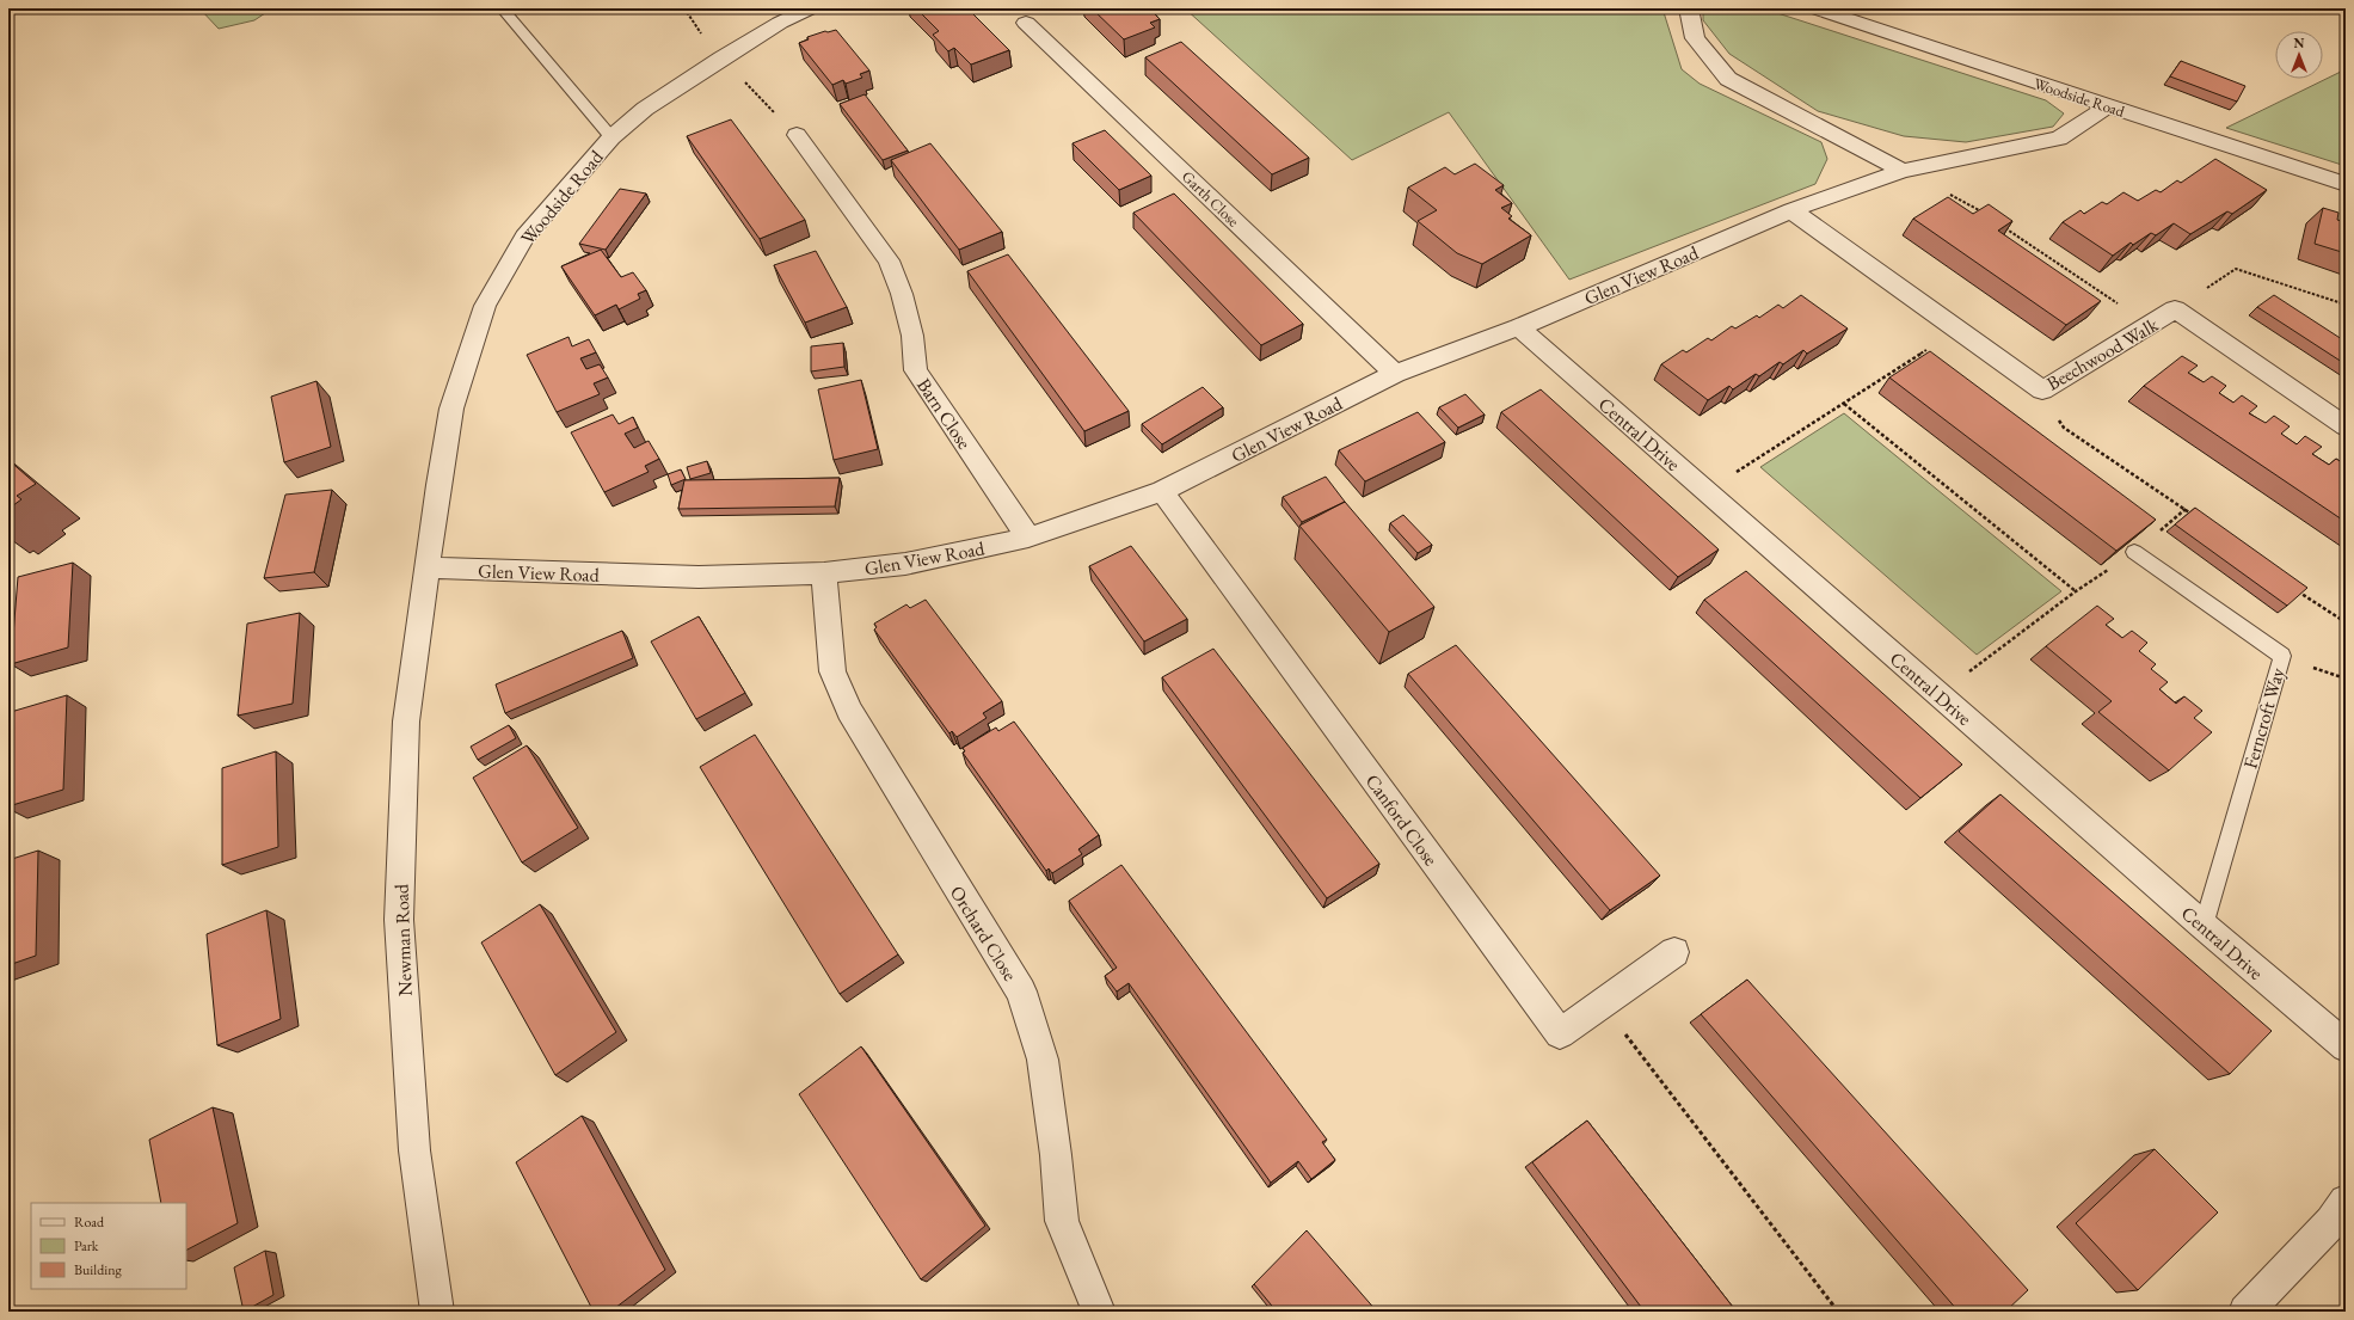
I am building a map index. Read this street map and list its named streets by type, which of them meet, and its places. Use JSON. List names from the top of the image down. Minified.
{"streets":{"street":["Woodside Road","Garth Close","Glen View Road","Beechwood Walk","Barn Close","Central Drive","Canford Close","Orchard Close","Newman Road"],"lane":["Ferncroft Way"]},"crossings":[["Woodside Road","Glen View Road"],["Woodside Road","Newman Road"],["Garth Close","Glen View Road"],["Glen View Road","Beechwood Walk"],["Glen View Road","Barn Close"],["Glen View Road","Central Drive"],["Glen View Road","Canford Close"],["Glen View Road","Orchard Close"],["Glen View Road","Newman Road"],["Central Drive","Ferncroft Way"]],"legend":["Road","Park","Building"],"north":"top"}
